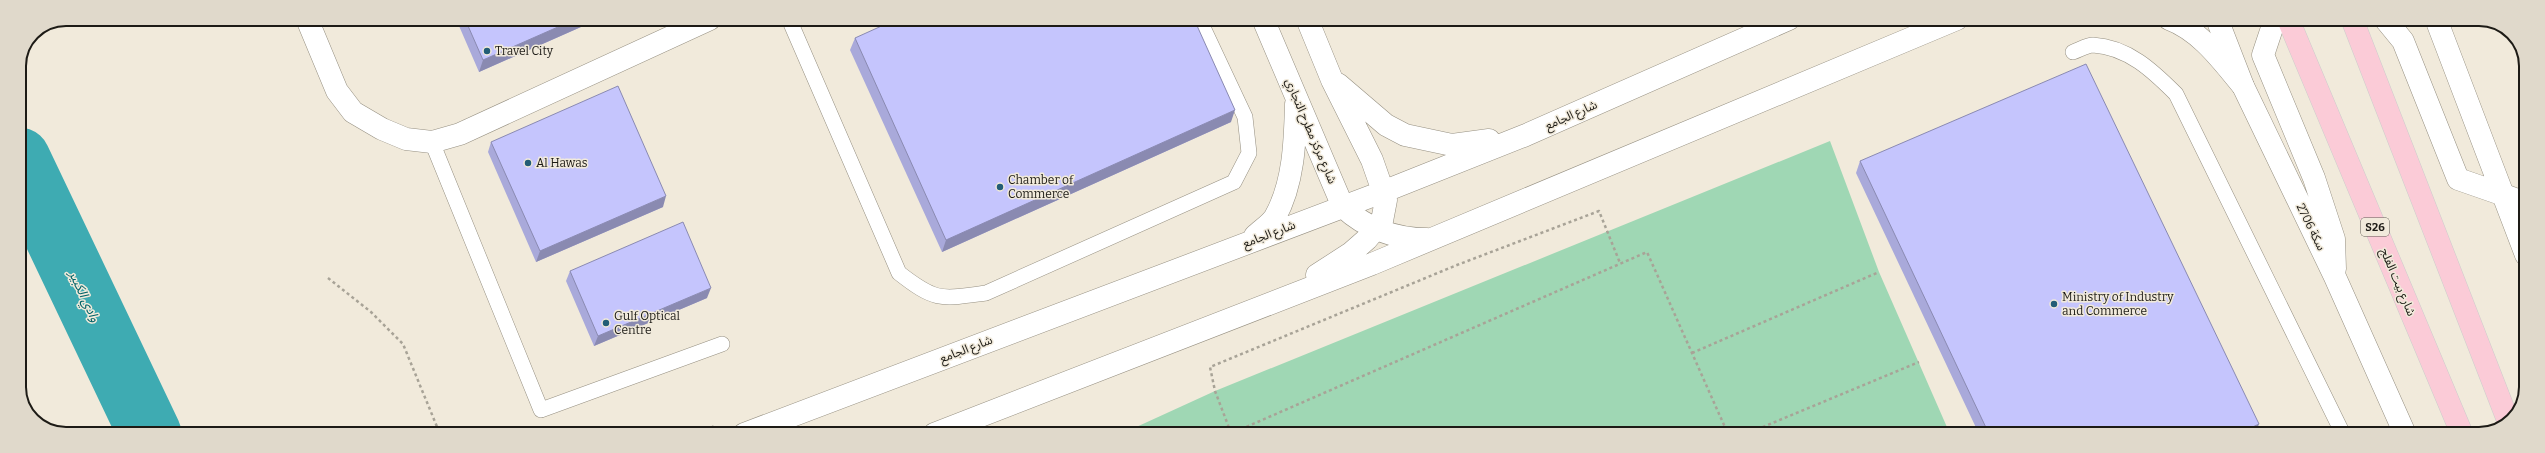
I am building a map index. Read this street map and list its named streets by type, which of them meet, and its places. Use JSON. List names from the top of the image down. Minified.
{"streets":{"main road":["شارع الجامع","شارع مركز مطرح التجاري","سكة 2706","S26","شارع بيت الفلج"]},"crossings":[["شارع الجامع","شارع مركز مطرح التجاري"]],"water":["وادي الكبير"],"places":["Travel City","Al Hawas","Chamber of Commerce","Ministry of Industry and Commerce","Gulf Optical Centre"]}
